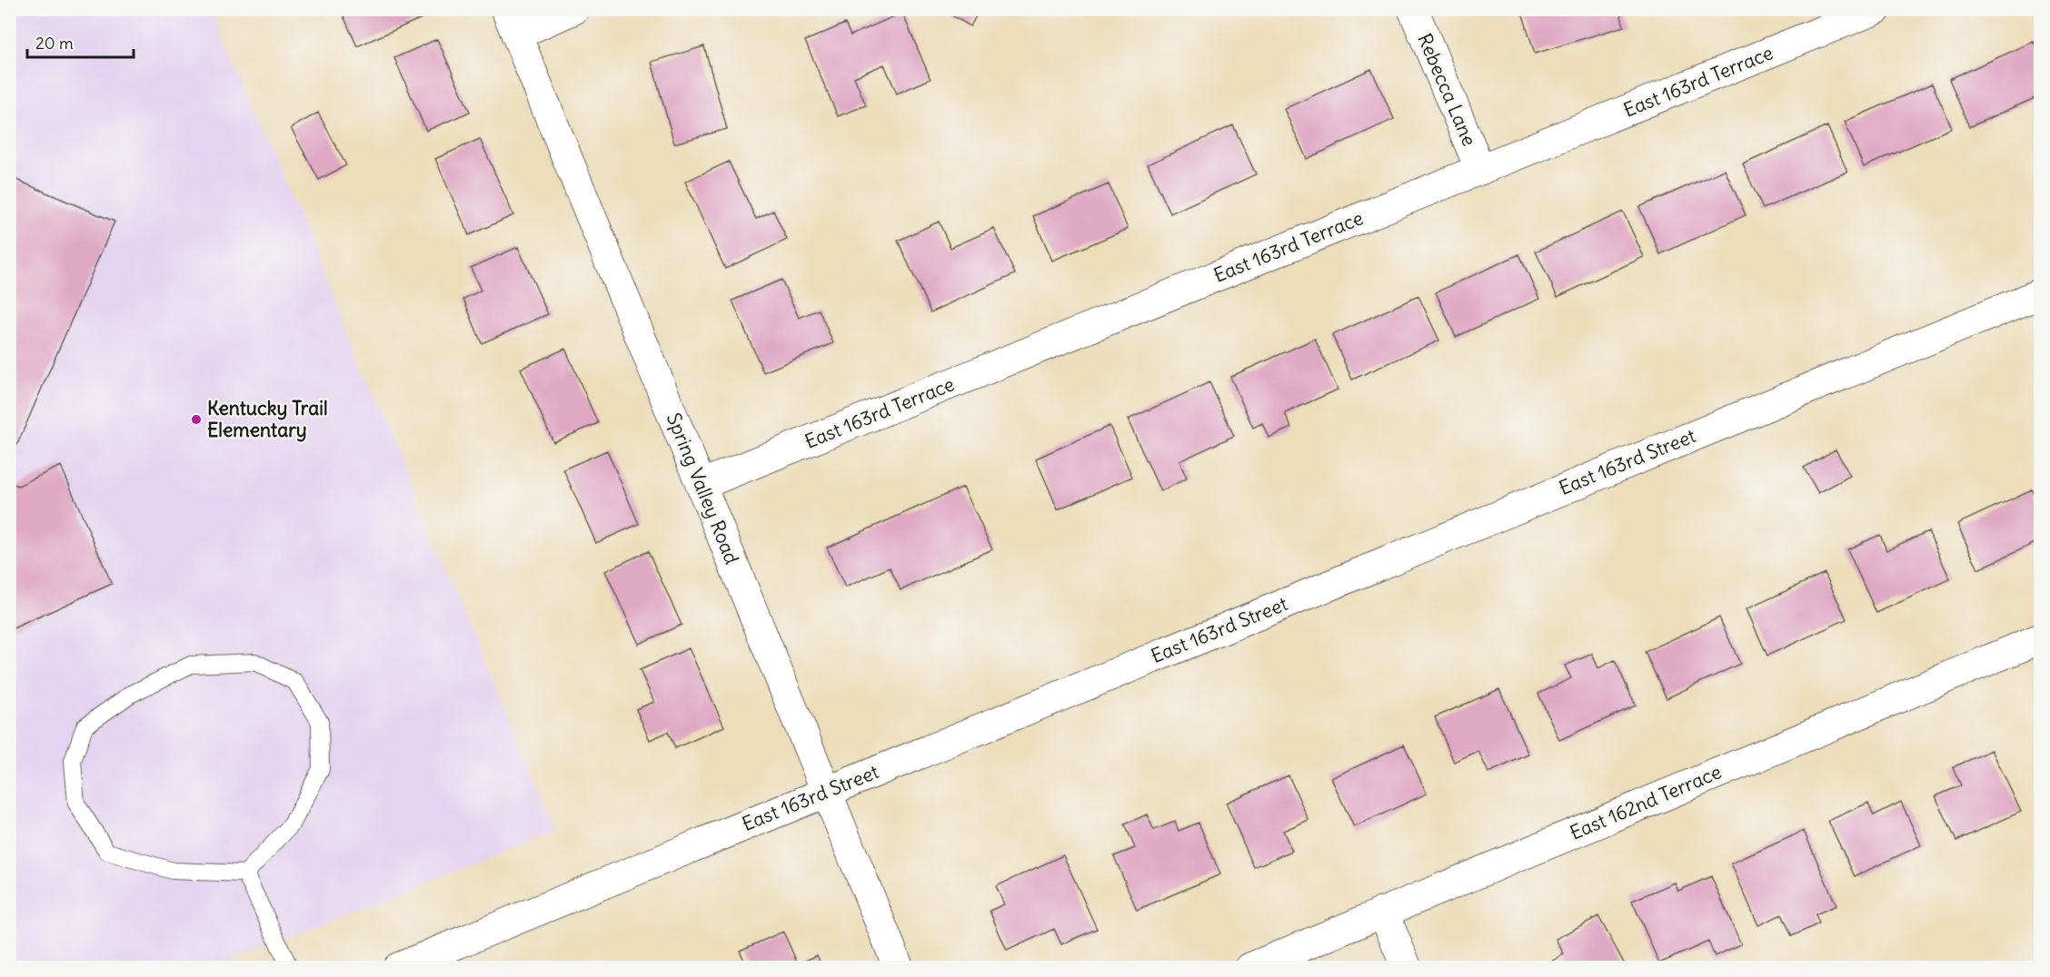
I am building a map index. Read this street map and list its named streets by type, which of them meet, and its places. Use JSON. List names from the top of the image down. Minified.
{"streets":{"street":["East 163rd Terrace","Rebecca Lane","East 163rd Street","Spring Valley Road","East 162nd Terrace"]},"crossings":[["East 163rd Terrace","Rebecca Lane"],["East 163rd Terrace","Spring Valley Road"],["East 163rd Street","Spring Valley Road"]],"places":["Kentucky Trail Elementary"],"scale_bar":"20 m"}
